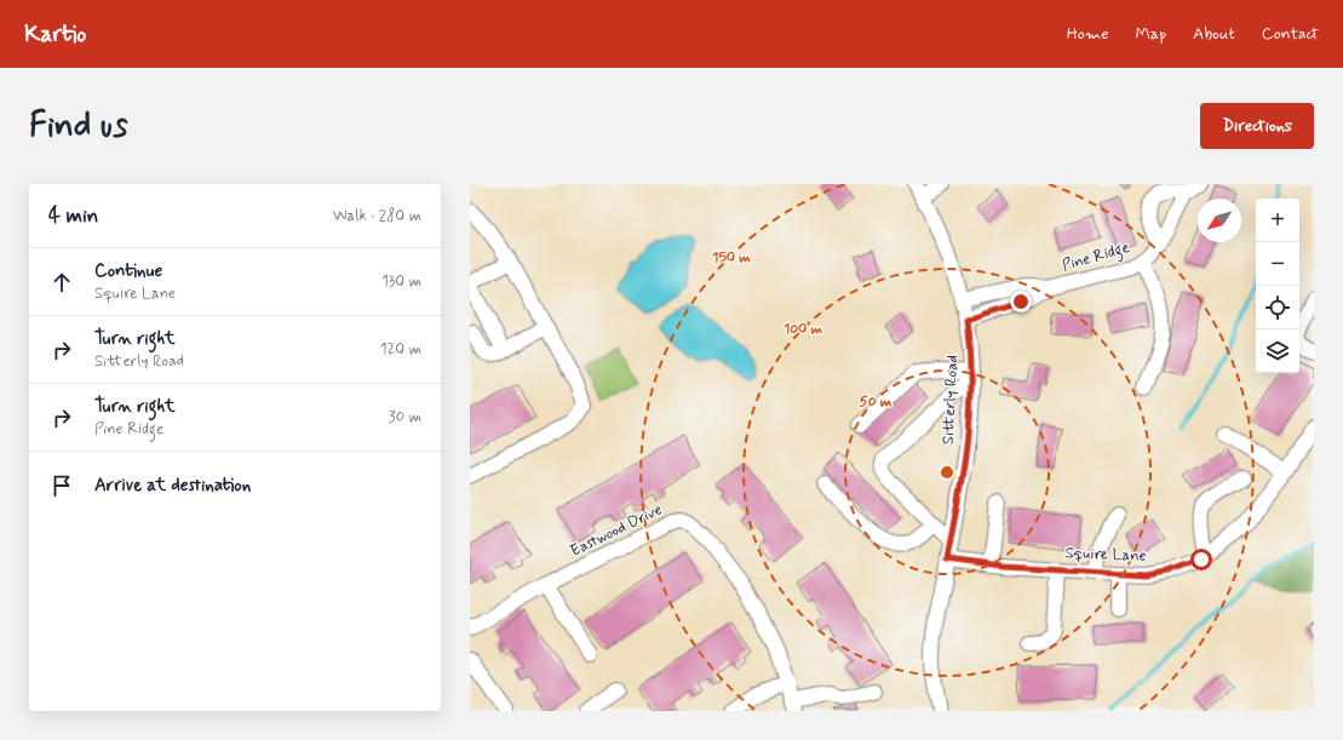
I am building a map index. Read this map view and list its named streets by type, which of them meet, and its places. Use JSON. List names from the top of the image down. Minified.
{"streets":{"street":["Pine Ridge","Sitterly Road","Eastwood Drive","Squire Lane"]},"crossings":[["Pine Ridge","Sitterly Road"],["Sitterly Road","Squire Lane"]],"north":"bottom left","page":{"header":"Kartio","nav":["Home","Map","About","Contact"],"buttons":"Directions","title":"Find us","heading":["4 min","Walk · 280 m"],"map_buttons":["+","−"],"list":[["Continue","Squire Lane","130 m"],["Turn right","Sitterly Road","120 m"],["Turn right","Pine Ridge","30 m"],"Arrive at destination"]},"rings":["150 m","100 m","50 m"]}
